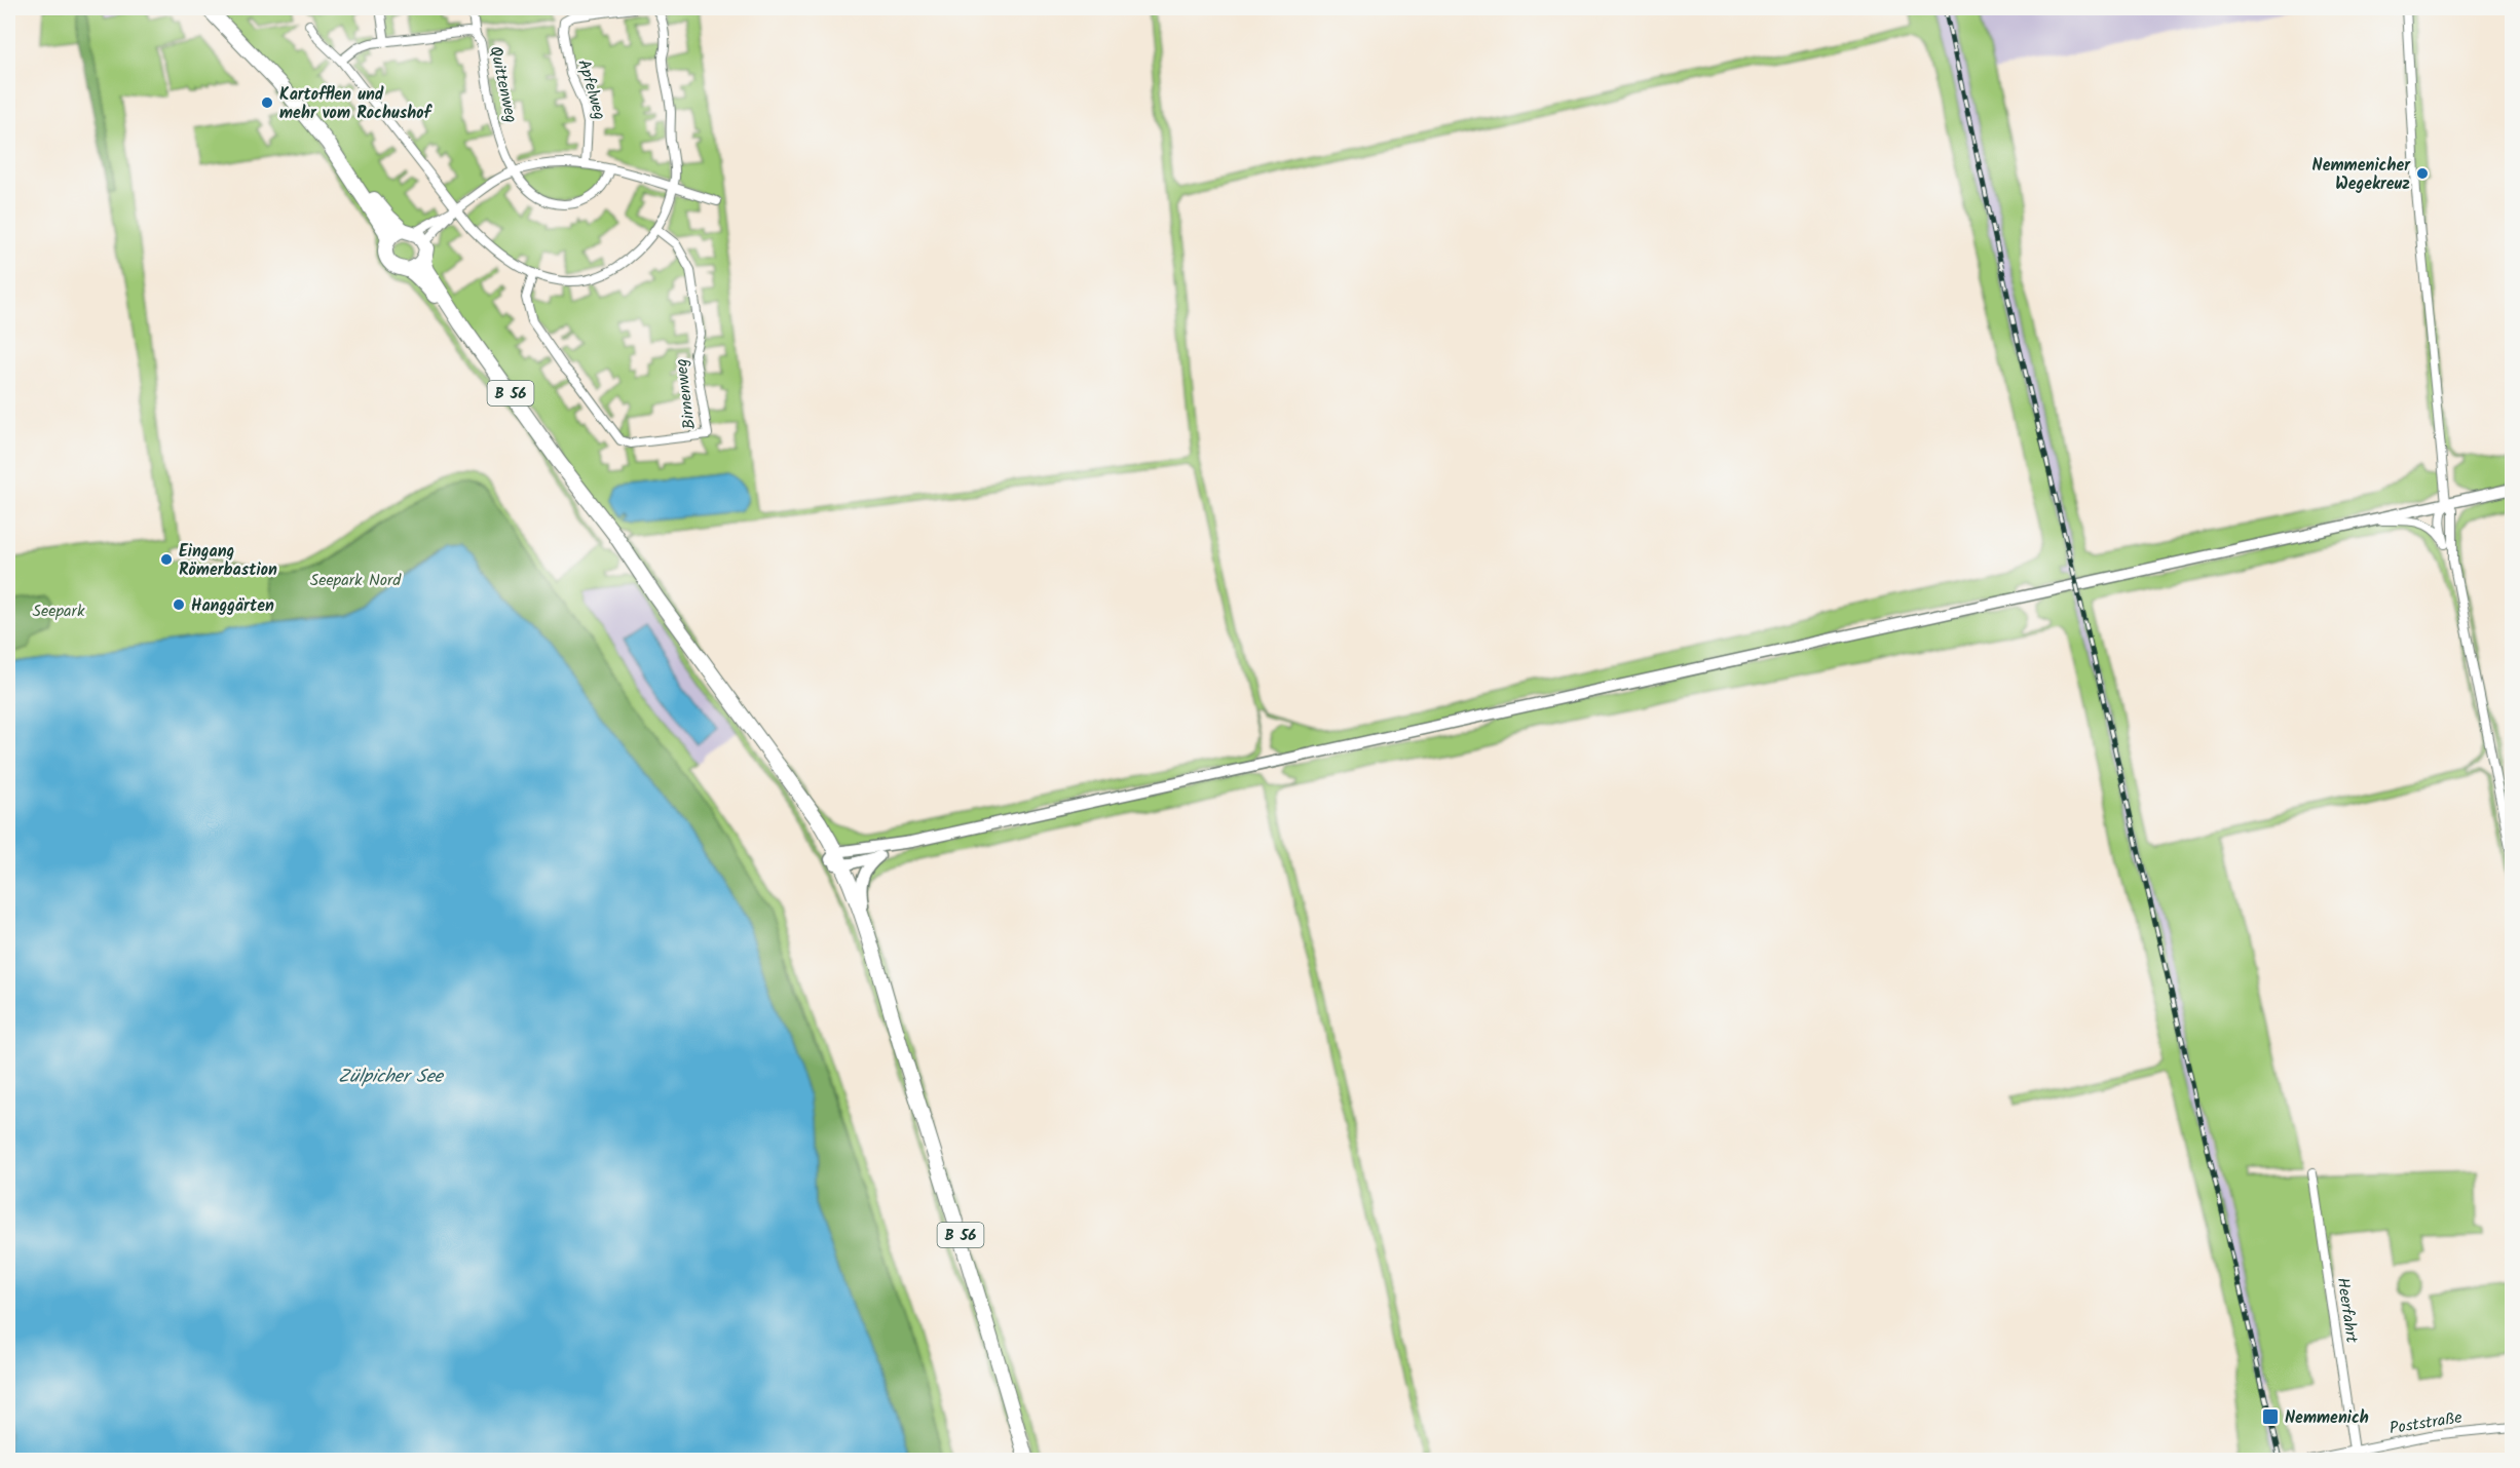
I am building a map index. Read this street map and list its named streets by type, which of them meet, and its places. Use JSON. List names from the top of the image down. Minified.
{"streets":{"main road":["B 56"],"street":["Quittenweg","Apfelweg","Birnenweg","Heerfahrt","Poststraße"]},"crossings":[["Heerfahrt","Poststraße"]],"water":["Zülpicher See"],"parks":["Seepark Nord","Seepark"],"places":{"other":["Kartofflen und mehr vom Rochushof","Nemmenicher Wegekreuz","Eingang Römerbastion","Hanggärten"],"transit":["Nemmenich"]}}
